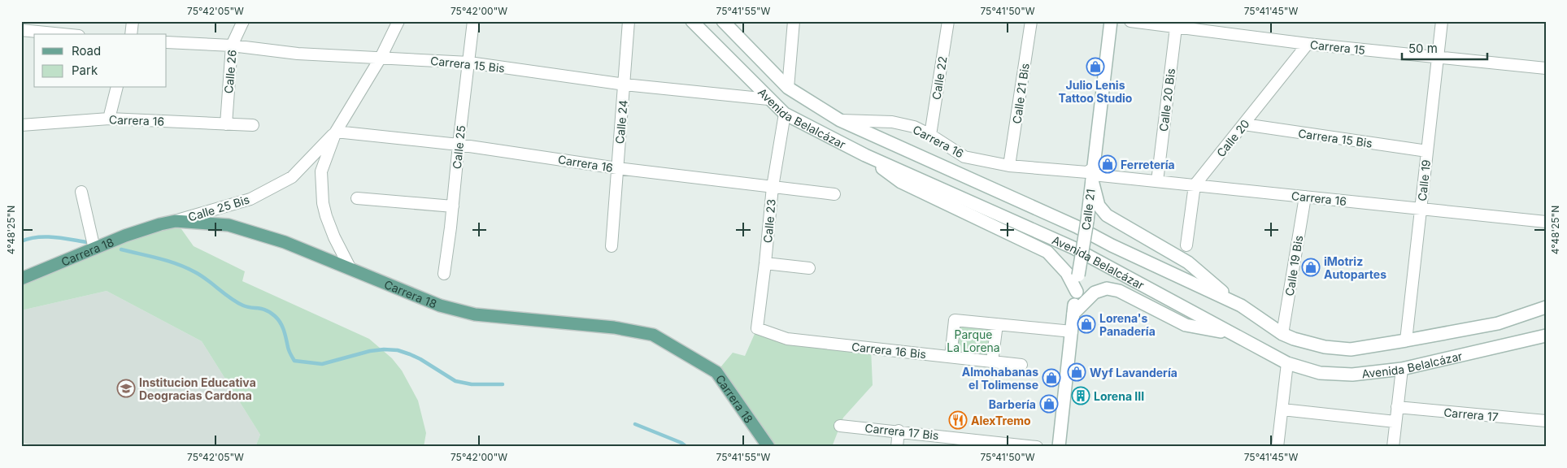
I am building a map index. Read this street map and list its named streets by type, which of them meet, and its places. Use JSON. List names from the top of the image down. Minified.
{"streets":{"main road":["Avenida Belalcázar","Calle 21","Carrera 18"],"street":["Carrera 15","Carrera 15 Bis","Calle 26","Calle 22","Calle 21 Bis","Calle 20 Bis","Carrera 16","Calle 24","Calle 20","Calle 25","Calle 19","Calle 25 Bis","Calle 23","Calle 19 Bis","Carrera 16 Bis","Carrera 17","Carrera 17 Bis"]},"crossings":[["Carrera 15","Calle 20 Bis"],["Carrera 15","Calle 20"],["Carrera 15","Calle 19"],["Carrera 15 Bis","Calle 26"],["Carrera 15 Bis","Avenida Belalcázar"],["Carrera 15 Bis","Calle 24"],["Carrera 15 Bis","Calle 20"],["Carrera 15 Bis","Calle 25"],["Carrera 15 Bis","Calle 19"],["Carrera 15 Bis","Calle 25 Bis"],["Calle 26","Carrera 16"],["Calle 22","Carrera 16"],["Calle 21 Bis","Carrera 16"],["Calle 20 Bis","Carrera 16"],["Avenida Belalcázar","Carrera 16"],["Avenida Belalcázar","Calle 19"],["Avenida Belalcázar","Calle 23"],["Avenida Belalcázar","Calle 19 Bis"],["Carrera 16","Calle 24"],["Carrera 16","Calle 20"],["Carrera 16","Calle 25"],["Carrera 16","Calle 19"],["Carrera 16","Calle 25 Bis"],["Carrera 16","Calle 21"],["Carrera 16","Calle 23"],["Carrera 16","Calle 19 Bis"],["Calle 25 Bis","Carrera 18"],["Calle 23","Carrera 16 Bis"]],"parks":["Parque La Lorena"],"places":{"shop":["Julio Lenis Tattoo Studio","Ferretería","iMotriz Autopartes","Lorena's Panadería","Wyf Lavandería","Almohabanas el Tolimense","Barbería"],"school or university":["Institucion Educativa Deogracias Cardona"],"building":["Lorena III"],"restaurant":["AlexTremo"]},"legend":["Road","Park"],"scale_bar":"50 m","coordinates":["75°42'05\"W","75°42'00\"W","75°41'55\"W","75°41'50\"W","75°41'45\"W","4°48'25\"N"]}
